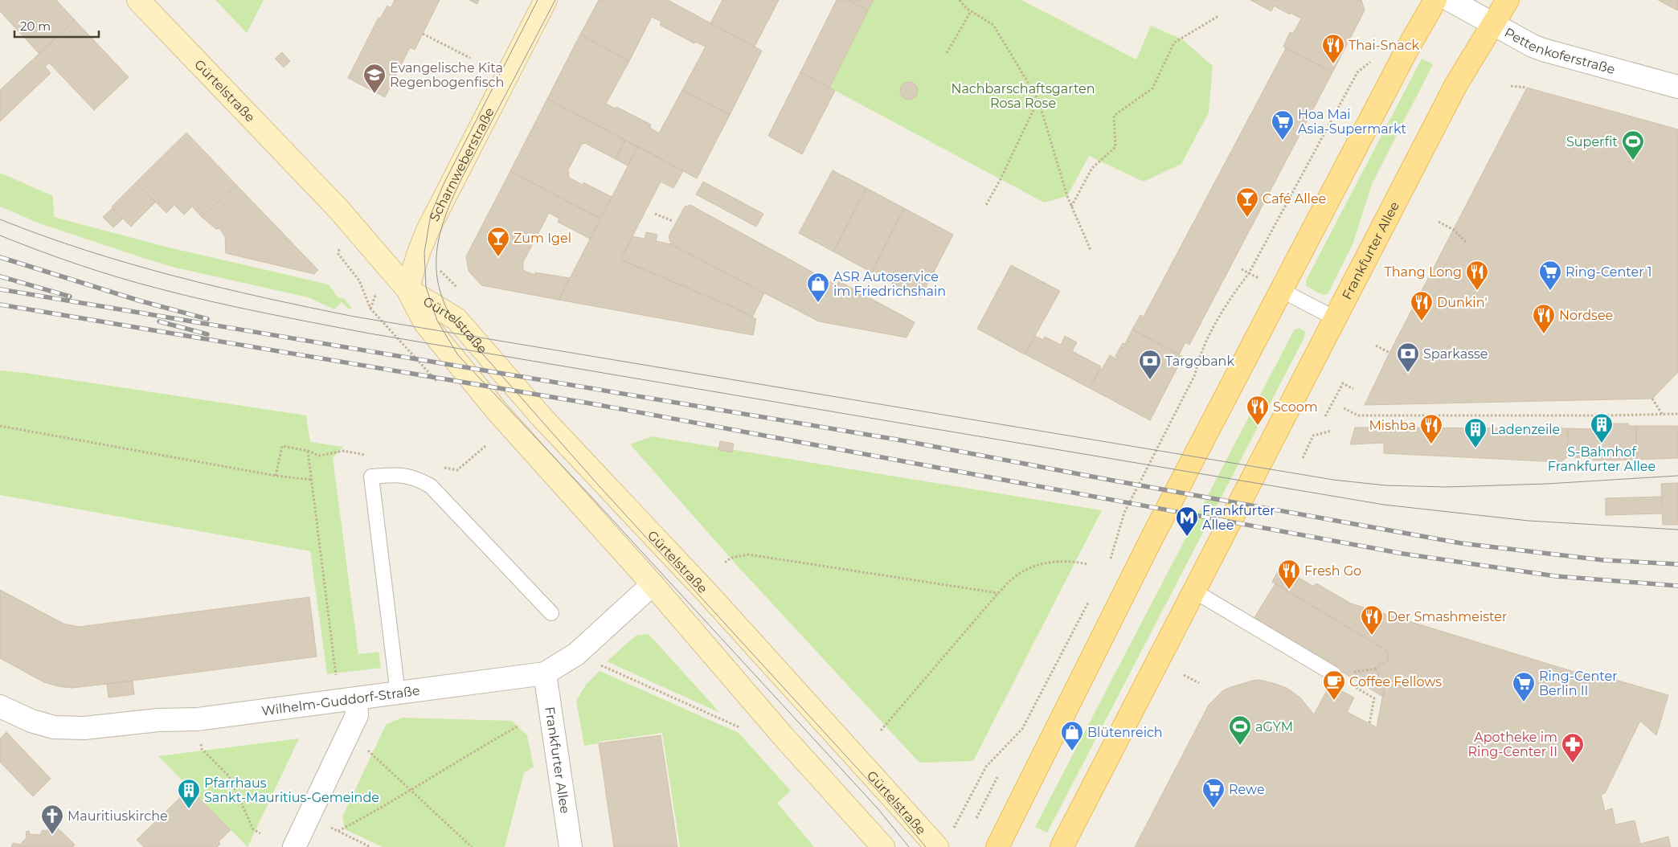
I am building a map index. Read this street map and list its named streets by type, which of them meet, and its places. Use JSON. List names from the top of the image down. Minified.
{"streets":{"main road":["Gürtelstraße","Scharnweberstraße","Frankfurter Allee"],"street":["Pettenkoferstraße","Wilhelm-Guddorf-Straße"]},"crossings":[["Pettenkoferstraße","Frankfurter Allee"],["Gürtelstraße","Scharnweberstraße"],["Gürtelstraße","Wilhelm-Guddorf-Straße"],["Frankfurter Allee","Wilhelm-Guddorf-Straße"]],"parks":["Nachbarschaftsgarten Rosa Rose"],"places":{"restaurant":["Thai-Snack","Thang Long","Dunkin'","Nordsee","Scoom","Mishba","Fresh Go","Der Smashmeister"],"school or university":["Evangelische Kita Regenbogenfisch"],"supermarket":["Hoa Mai Asia-Supermarkt","Ring-Center 1","Ring-Center Berlin II","Rewe"],"sports":["Superfit","aGYM"],"bar":["Café Allee","Zum Igel"],"shop":["ASR Autoservice im Friedrichshain","Blütenreich"],"bank":["Sparkasse","Targobank"],"building":["S-Bahnhof Frankfurter Allee","Ladenzeile","Pfarrhaus Sankt-Mauritius-Gemeinde"],"metro station":["Frankfurter Allee"],"cafe":["Coffee Fellows"],"pharmacy":["Apotheke im Ring-Center II"],"church":["Mauritiuskirche"]},"scale_bar":"20 m"}
